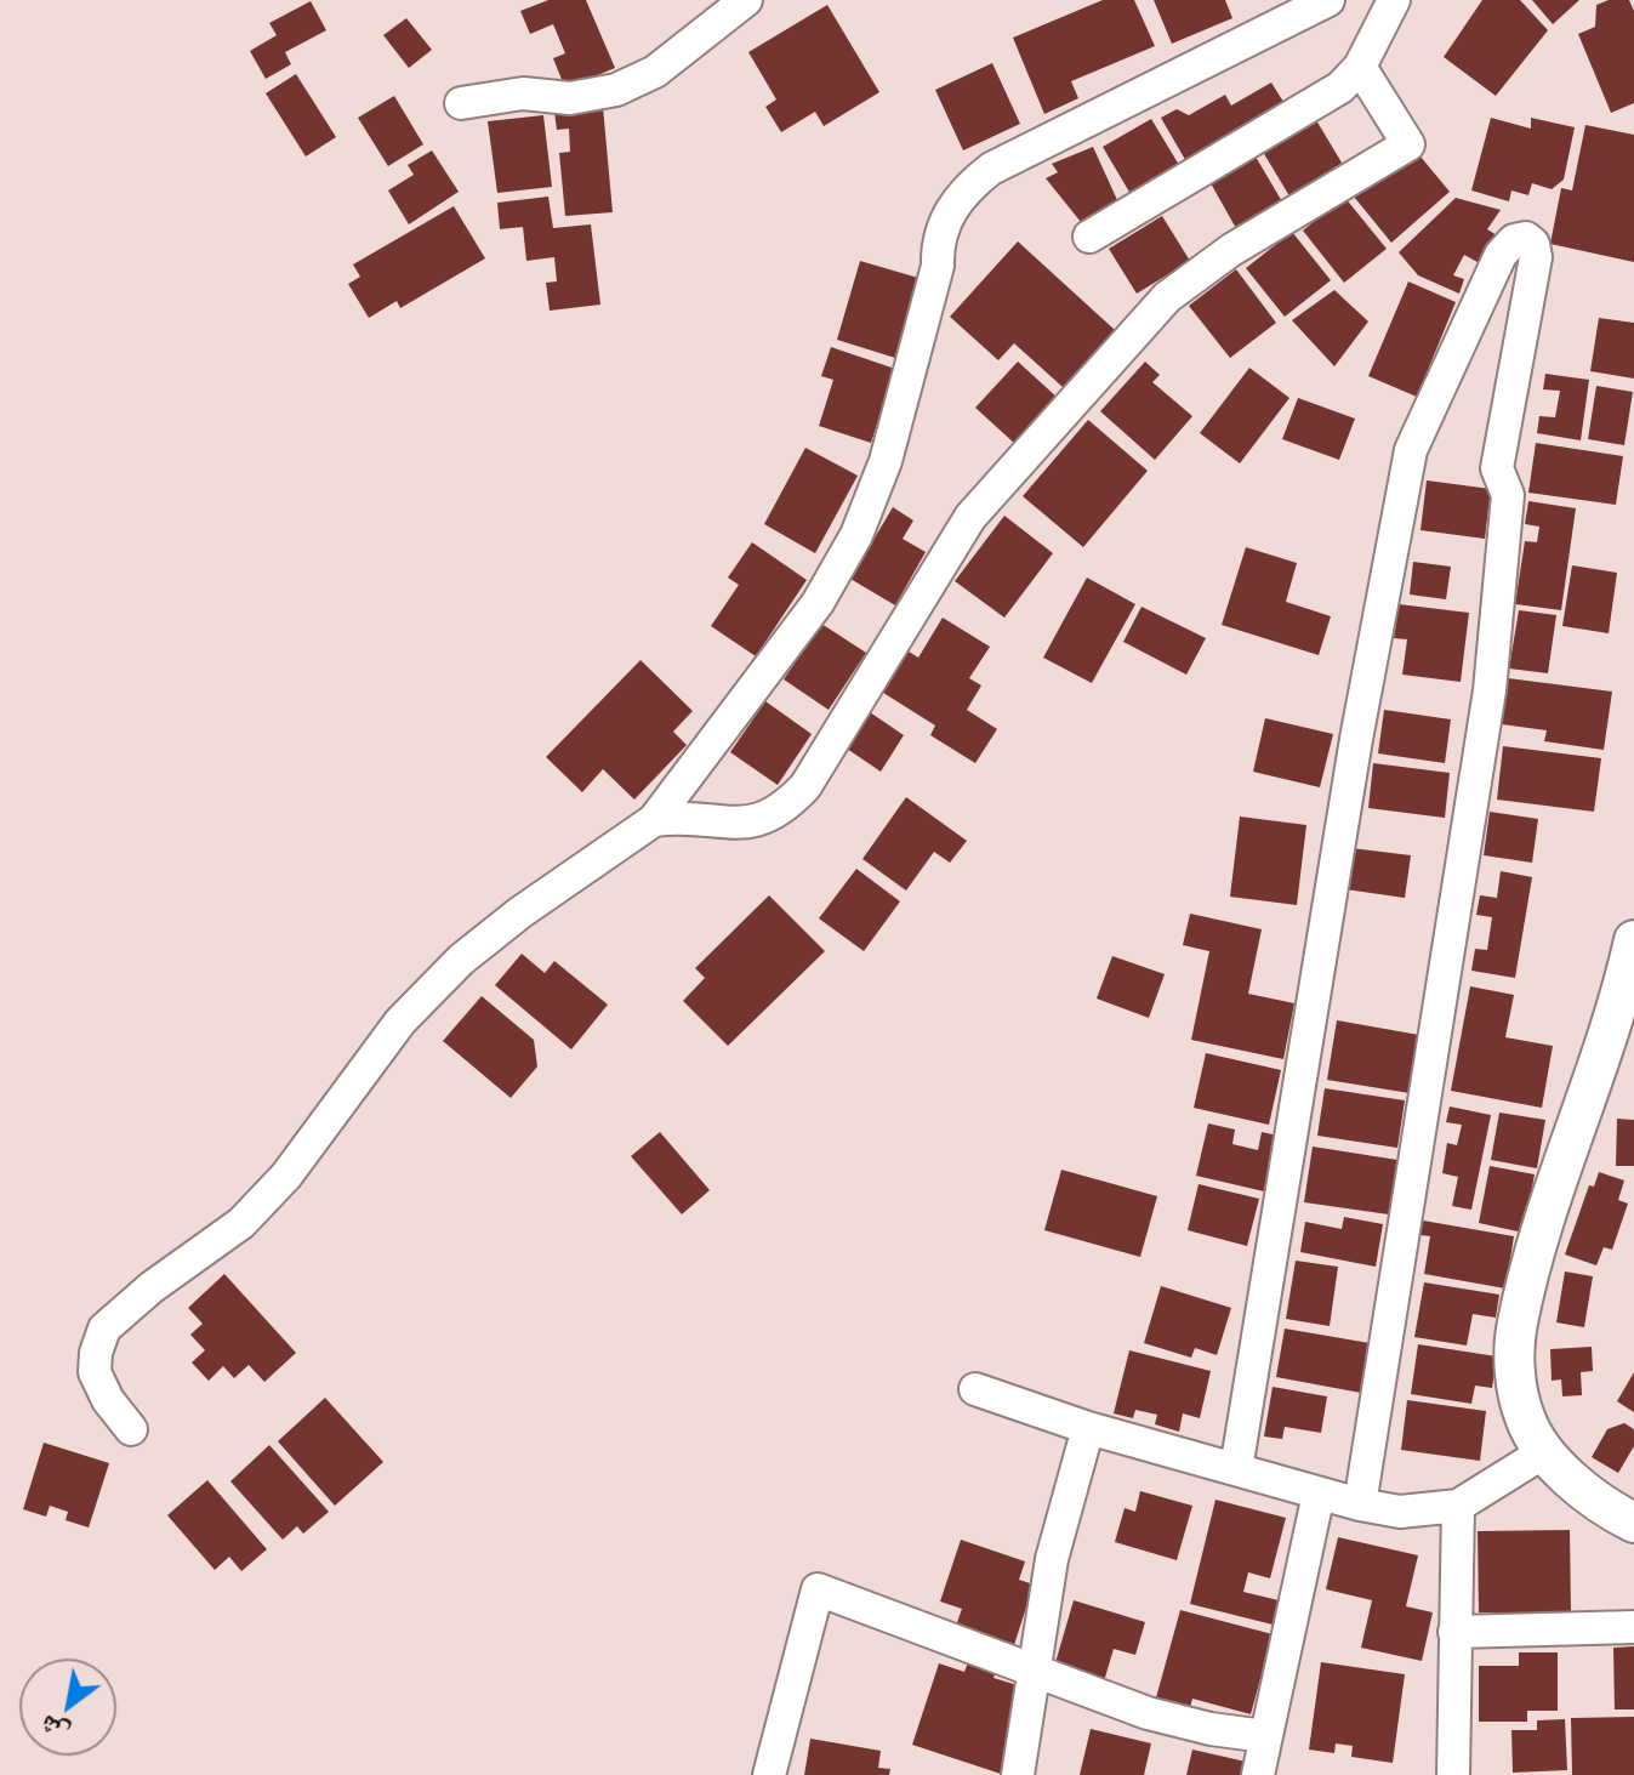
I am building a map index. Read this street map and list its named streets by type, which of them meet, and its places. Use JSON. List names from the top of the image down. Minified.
{"north":"bottom left"}
